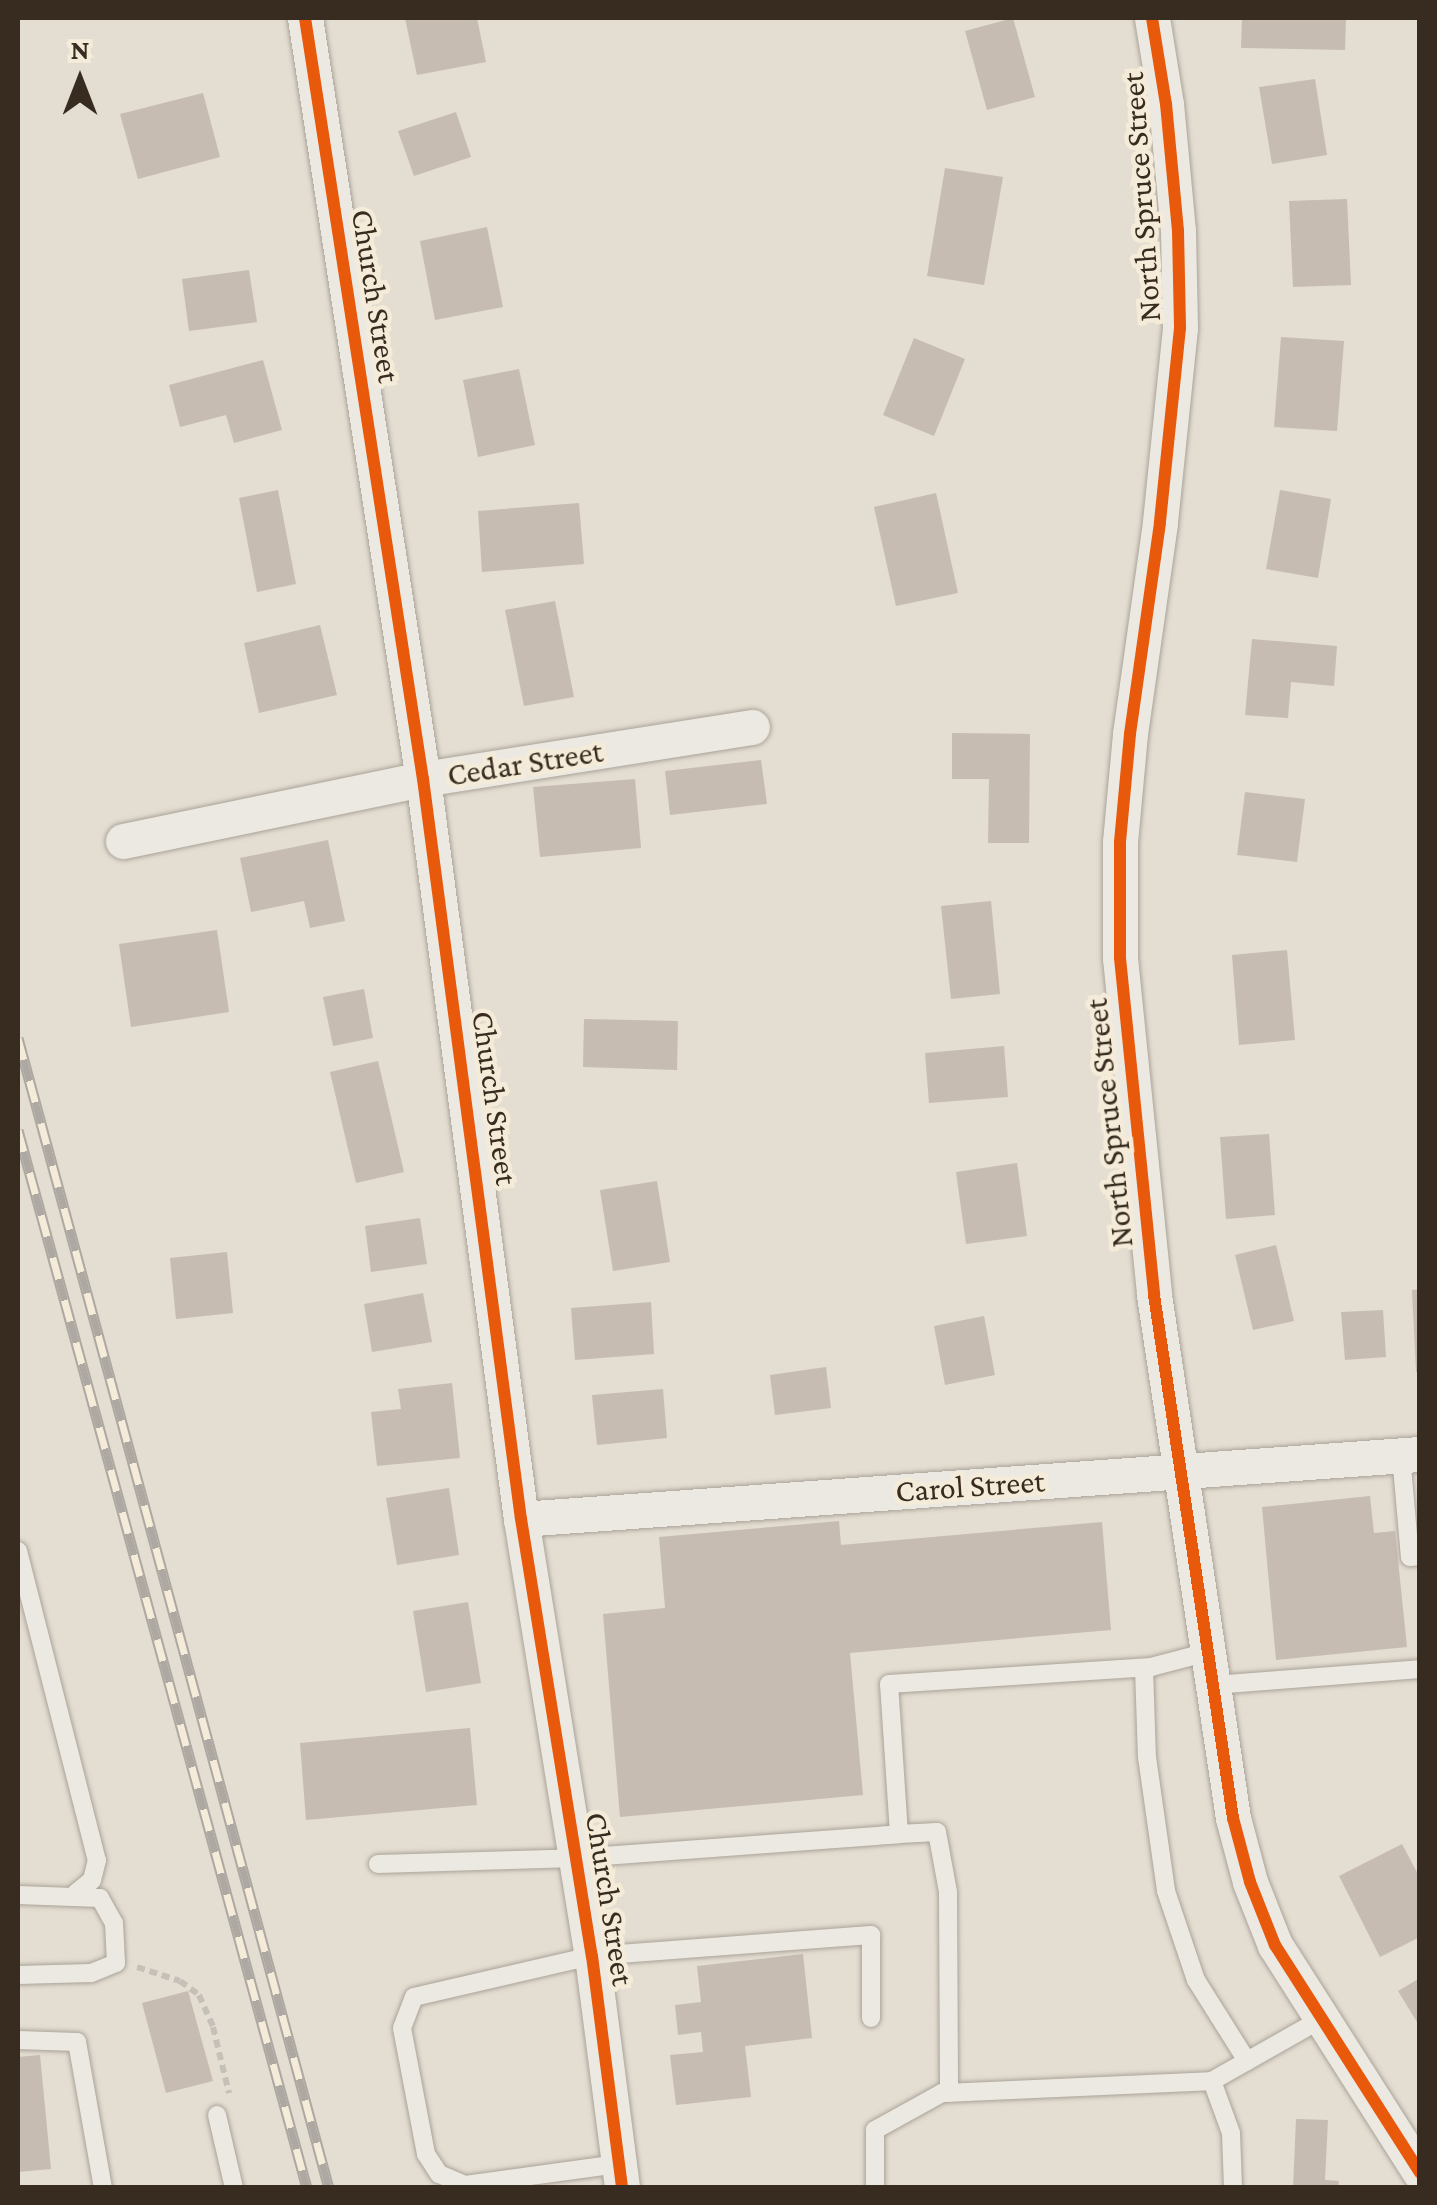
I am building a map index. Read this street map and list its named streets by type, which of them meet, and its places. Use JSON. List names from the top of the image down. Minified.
{"streets":{"street":["North Spruce Street","Church Street","Cedar Street","Carol Street"]},"crossings":[["North Spruce Street","Carol Street"],["Church Street","Cedar Street"],["Church Street","Carol Street"]],"north":"top"}
